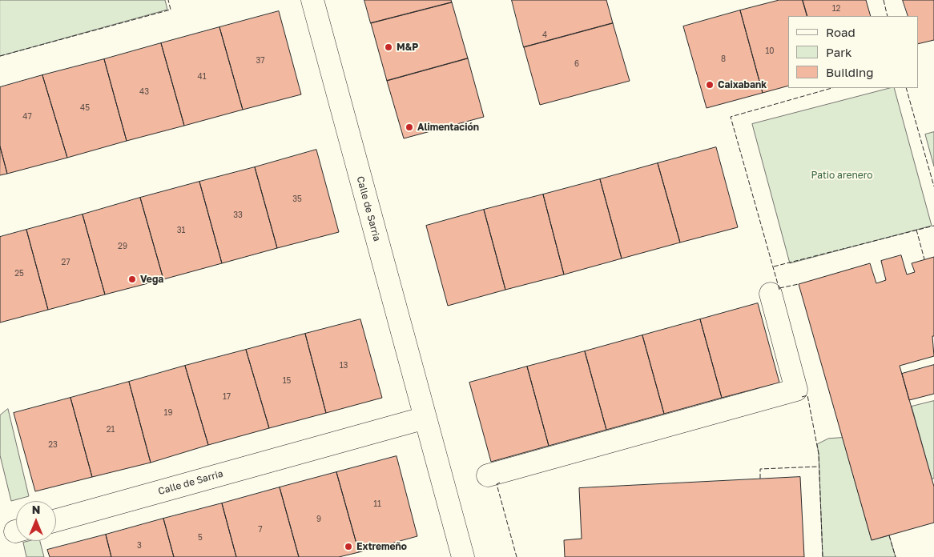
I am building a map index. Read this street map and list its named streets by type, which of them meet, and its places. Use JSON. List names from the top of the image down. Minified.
{"streets":{"street":["Calle de Sarria"]},"parks":["Patio arenero"],"places":["M&P","Caixabank","Alimentación","Vega","Extremeño"],"house_numbers":["12","4","10","8","37","6","41","43","45","47","35","33","31","29","27","25","13","15","17","19","21","23","11","9","7","5","3"],"legend":["Road","Park","Building"],"north":"top"}
